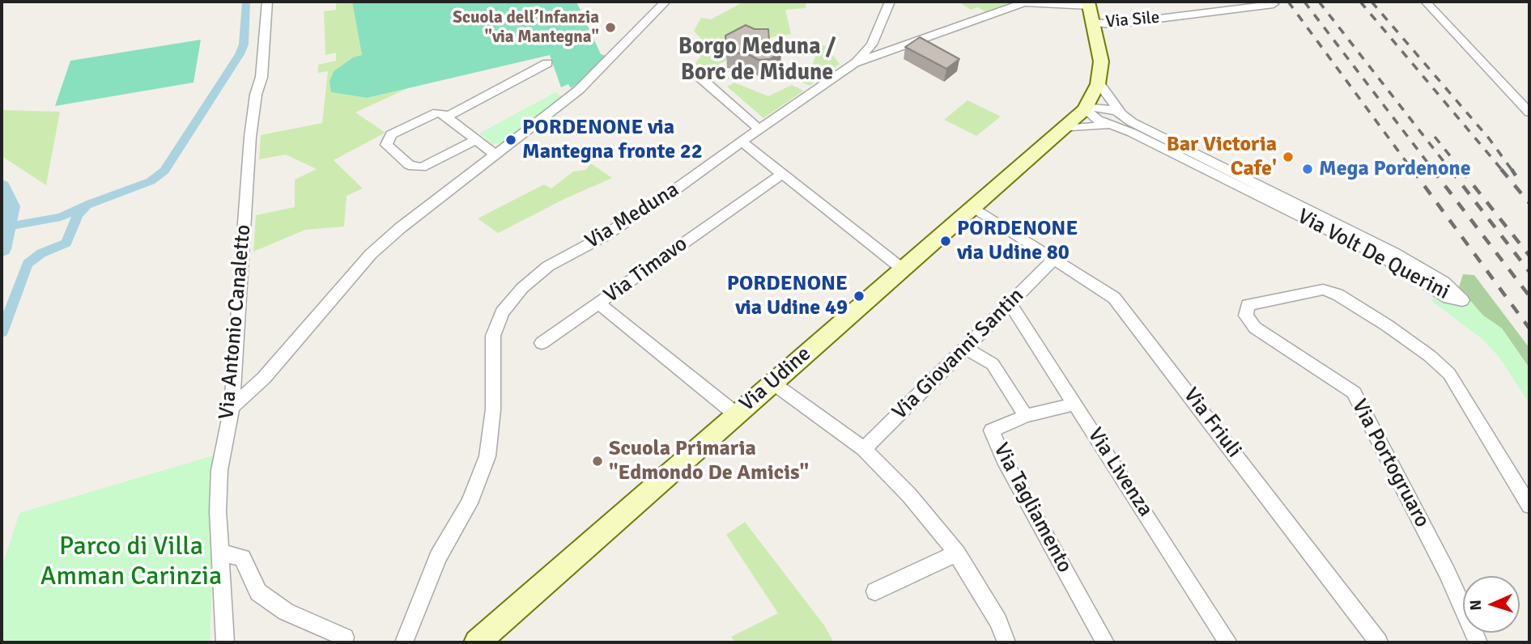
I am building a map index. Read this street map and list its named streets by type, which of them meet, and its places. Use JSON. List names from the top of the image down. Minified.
{"streets":{"main road":["Via Udine"],"street":["Via Sile","Via Meduna","Via Volt De Querini","Via Timavo","Via Antonio Canaletto","Via Giovanni Santin","Via Friuli","Via Portogruaro","Via Livenza","Via Tagliamento"]},"crossings":[["Via Sile","Via Meduna"],["Via Sile","Via Udine"],["Via Meduna","Via Udine"],["Via Volt De Querini","Via Udine"],["Via Timavo","Via Udine"],["Via Giovanni Santin","Via Friuli"],["Via Giovanni Santin","Via Livenza"],["Via Giovanni Santin","Via Tagliamento"],["Via Udine","Via Friuli"]],"districts":["Borgo Meduna / Borc de Midune"],"parks":["Parco di Villa Amman Carinzia"],"places":["Scuola dell’Infanzia \"via Mantegna\"","PORDENONE via Mantegna fronte 22","Bar Victoria Cafe'","Mega Pordenone","PORDENONE via Udine 80","PORDENONE via Udine 49","Scuola Primaria \"Edmondo De Amicis\""],"north":"left"}
